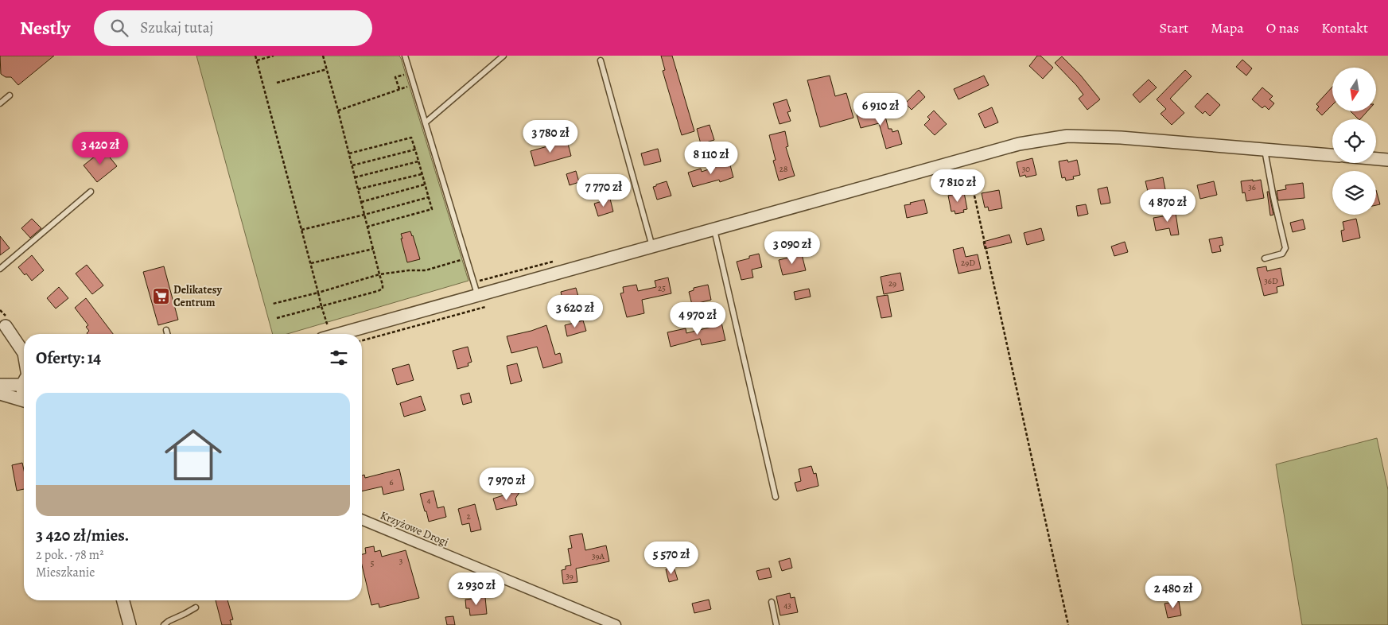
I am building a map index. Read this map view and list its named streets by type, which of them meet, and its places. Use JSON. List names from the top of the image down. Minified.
{"streets":{"street":["Krzyżowe Drogi"]},"places":{"supermarket":["Delikatesy Centrum"]},"house_numbers":["28","30","36","29D","36D","29","25","6","4","2","39A","3","5","39","43"],"north":"bottom","page":{"header":"Nestly","search":"Szukaj tutaj","nav":["Start","Mapa","O nas","Kontakt"],"price":["6 910 zł","3 780 zł","3 420 zł","8 110 zł","7 810 zł","7 770 zł","4 870 zł","3 090 zł","3 620 zł","4 970 zł","7 970 zł","5 570 zł","2 930 zł","2 480 zł"],"heading":"Oferty: 14","list":[{"name":"3 420 zł/mies.","note":"2 pok. · 78 m² · Mieszkanie"}]}}
